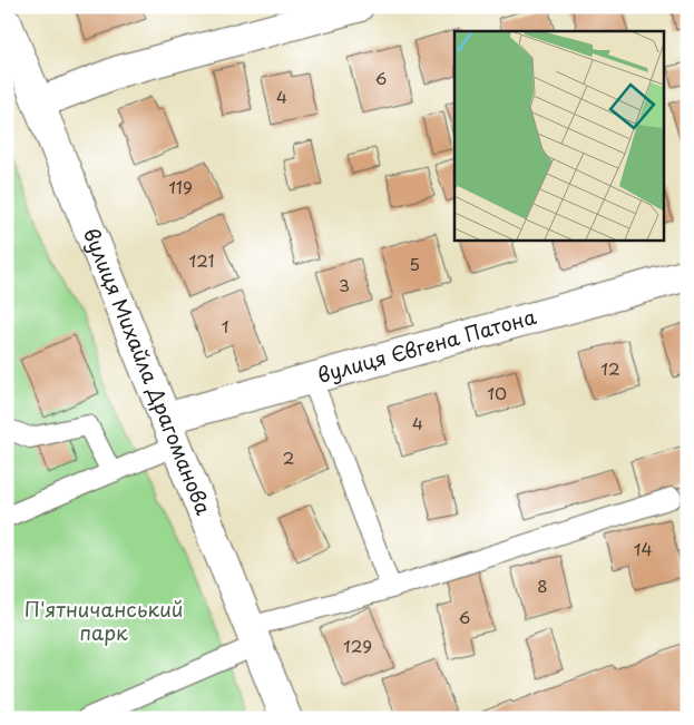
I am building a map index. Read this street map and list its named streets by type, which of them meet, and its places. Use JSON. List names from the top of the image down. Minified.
{"streets":{"street":["вулиця Євгена Патона","вулиця Михайла Драгоманова"]},"crossings":[["вулиця Євгена Патона","вулиця Михайла Драгоманова"]],"parks":["П'ятничанський парк"],"house_numbers":["6","4","119","121","5","3","1","12","10","4","2","14","8","6","129"]}
